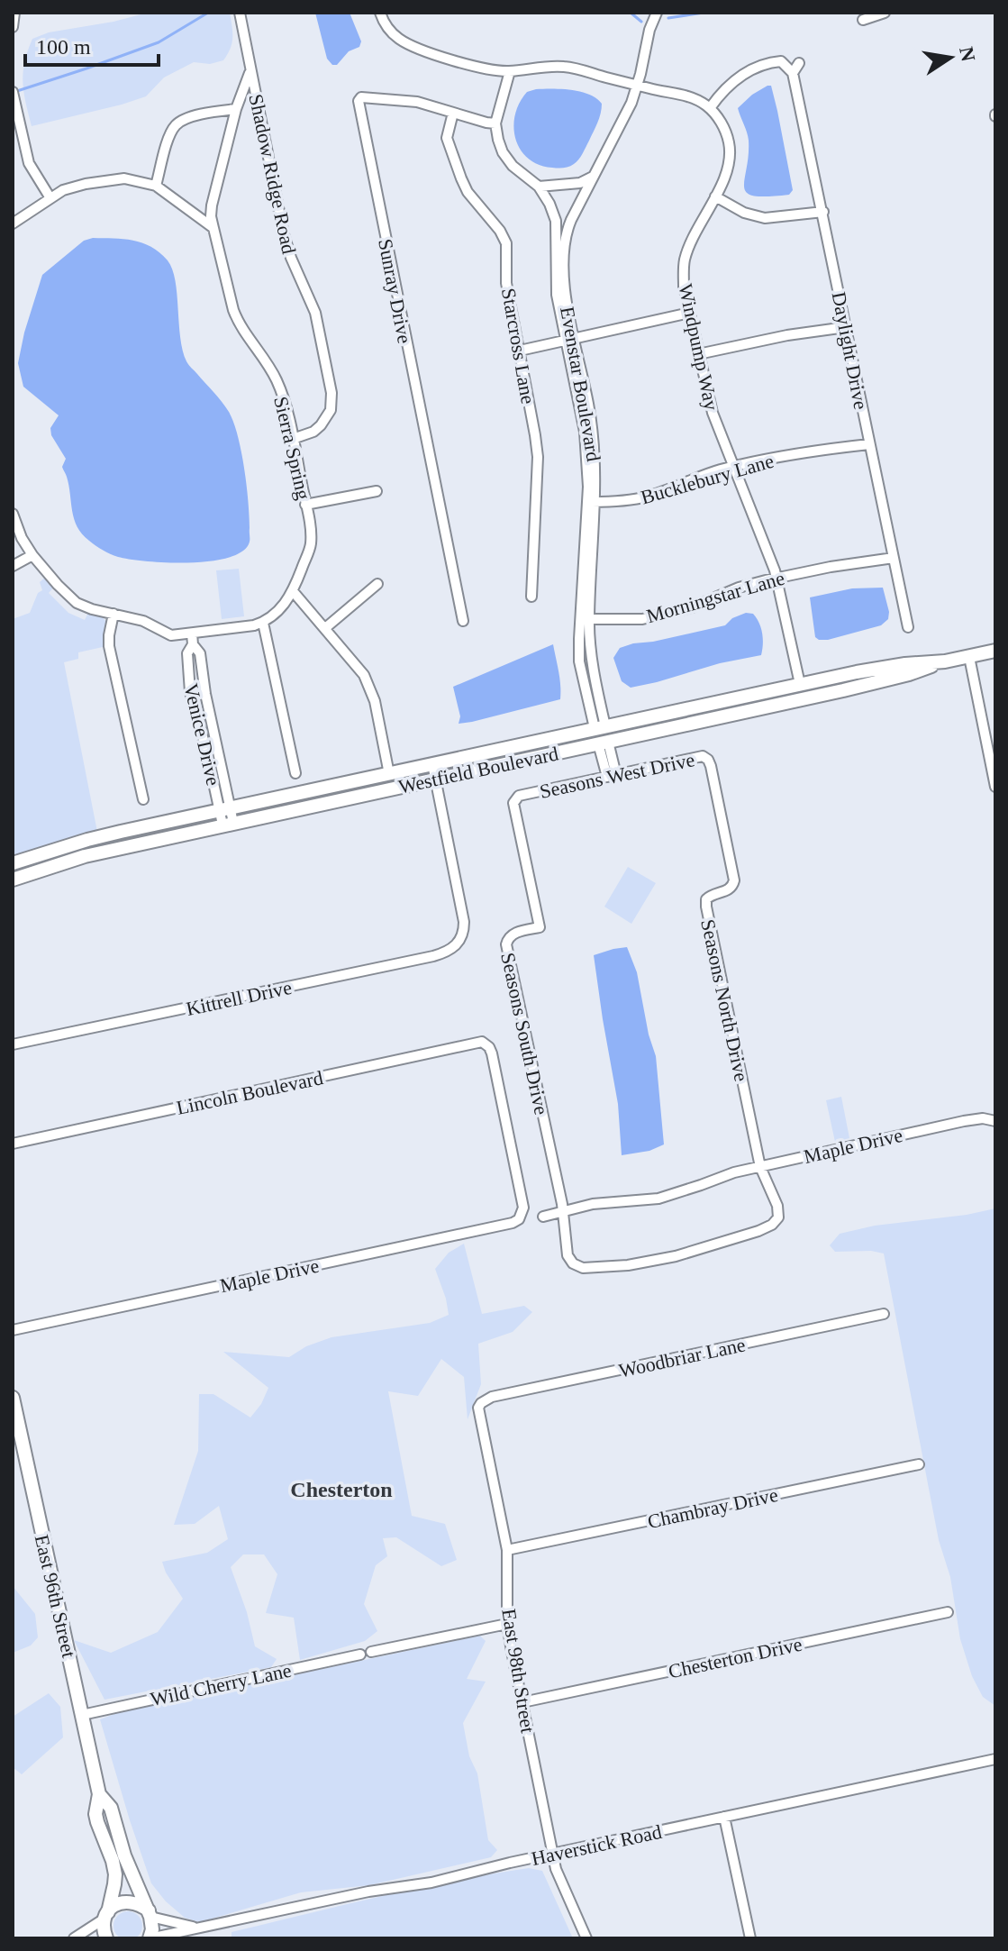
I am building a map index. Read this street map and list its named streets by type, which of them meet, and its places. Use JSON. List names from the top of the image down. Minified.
{"streets":{"main road":["Westfield Boulevard","East 96th Street"],"street":["Shadow Ridge Road","Sunray Drive","Starcross Lane","Windpump Way","Daylight Drive","Evenstar Boulevard","Sierra Spring","Bucklebury Lane","Morningstar Lane","Venice Drive","Seasons West Drive","Kittrell Drive","Seasons North Drive","Seasons South Drive","Lincoln Boulevard","Maple Drive","Woodbriar Lane","Chambray Drive","Chesterton Drive","East 98th Street","Wild Cherry Lane","Haverstick Road"]},"crossings":[["Shadow Ridge Road","Sierra Spring"],["Sunray Drive","Starcross Lane"],["Sunray Drive","Evenstar Boulevard"],["Windpump Way","Bucklebury Lane"],["Windpump Way","Morningstar Lane"],["Windpump Way","Westfield Boulevard"],["Daylight Drive","Bucklebury Lane"],["Daylight Drive","Morningstar Lane"],["Evenstar Boulevard","Bucklebury Lane"],["Evenstar Boulevard","Morningstar Lane"],["Evenstar Boulevard","Westfield Boulevard"],["Venice Drive","Westfield Boulevard"],["Westfield Boulevard","Kittrell Drive"],["Seasons West Drive","Seasons North Drive"],["Seasons West Drive","Seasons South Drive"],["Seasons North Drive","Maple Drive"],["Seasons South Drive","Maple Drive"],["Lincoln Boulevard","Maple Drive"],["Woodbriar Lane","East 98th Street"],["Chambray Drive","East 98th Street"],["East 96th Street","Wild Cherry Lane"],["East 96th Street","Haverstick Road"],["Chesterton Drive","East 98th Street"],["East 98th Street","Haverstick Road"]],"districts":["Chesterton"],"scale_bar":"100 m","north":"right"}
